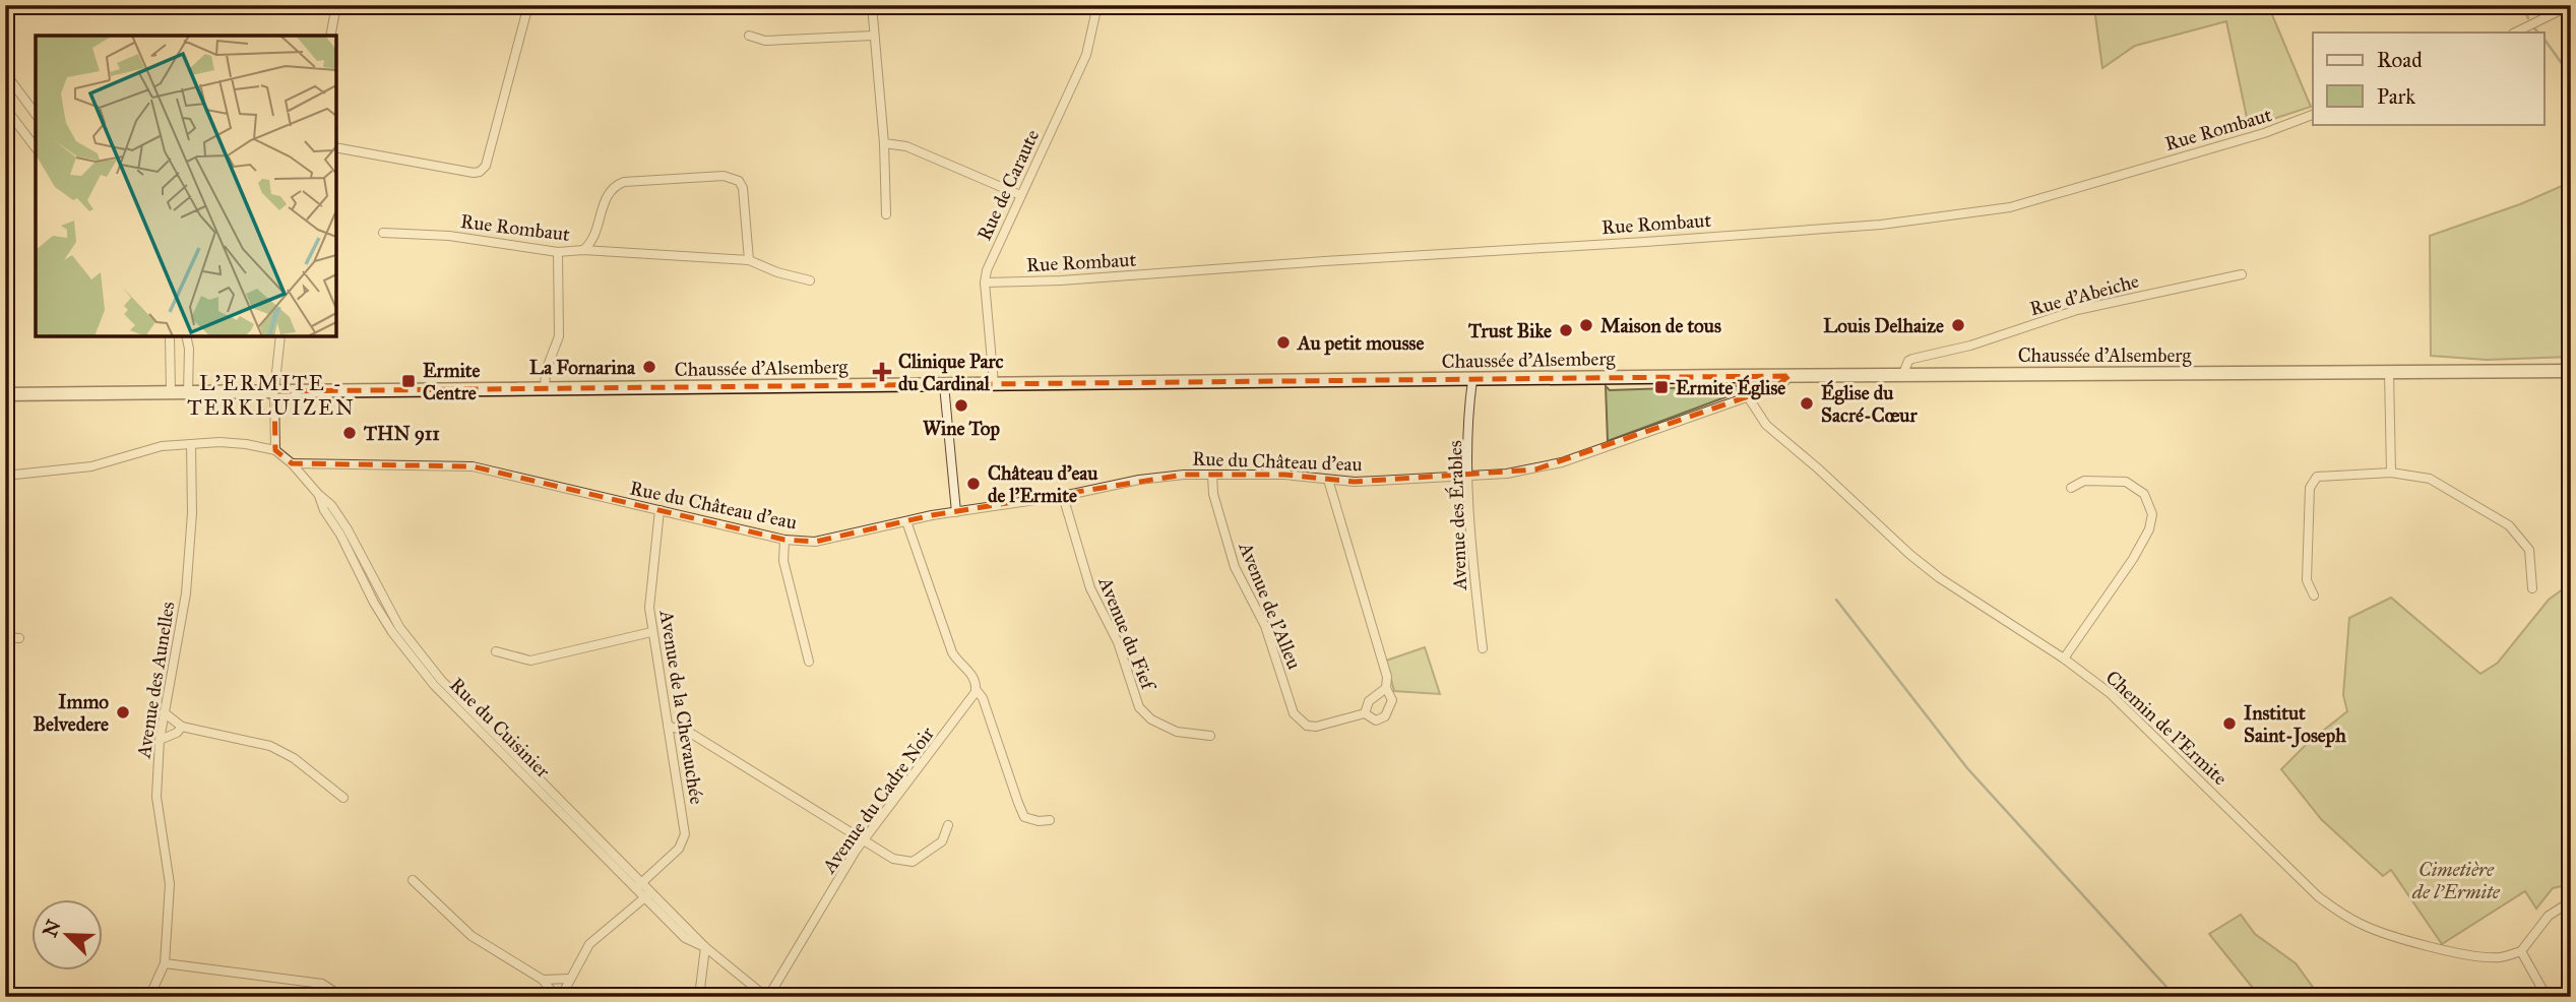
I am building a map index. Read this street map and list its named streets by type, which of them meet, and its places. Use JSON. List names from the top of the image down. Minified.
{"streets":{"main road":["Chaussée d'Alsemberg"],"street":["Rue Rombaut","Rue de Caraute","Rue d'Abeiche","Rue du Château d'eau","Avenue des Érables","Avenue de l'Alleu","Avenue du Fief","Avenue des Aunelles","Avenue de la Chevauchée","Rue du Cuisinier","Chemin de l'Ermite","Avenue du Cadre Noir"]},"crossings":[["Rue Rombaut","Rue de Caraute"],["Rue de Caraute","Chaussée d'Alsemberg"],["Rue d'Abeiche","Chaussée d'Alsemberg"],["Chaussée d'Alsemberg","Rue du Château d'eau"],["Chaussée d'Alsemberg","Avenue des Érables"],["Rue du Château d'eau","Avenue des Érables"],["Rue du Château d'eau","Avenue de l'Alleu"],["Rue du Château d'eau","Avenue du Fief"],["Rue du Château d'eau","Avenue de la Chevauchée"],["Rue du Château d'eau","Rue du Cuisinier"],["Rue du Château d'eau","Chemin de l'Ermite"],["Avenue de la Chevauchée","Rue du Cuisinier"],["Rue du Cuisinier","Avenue du Cadre Noir"]],"districts":["L'ERMITE - TERKLUIZEN"],"parks":["Cimetière de l'Ermite"],"places":{"other":["Maison de tous","Louis Delhaize","Trust Bike","Au petit mousse","La Fornarina","Église du Sacré-Cœur","Wine Top","THN 911","Château d'eau de l'Ermite","Immo Belvedere","Institut Saint-Joseph"],"health":["Clinique Parc du Cardinal"],"transit":["Ermite Centre","Ermite Église"]},"legend":["Road","Park"],"north":"top left"}
